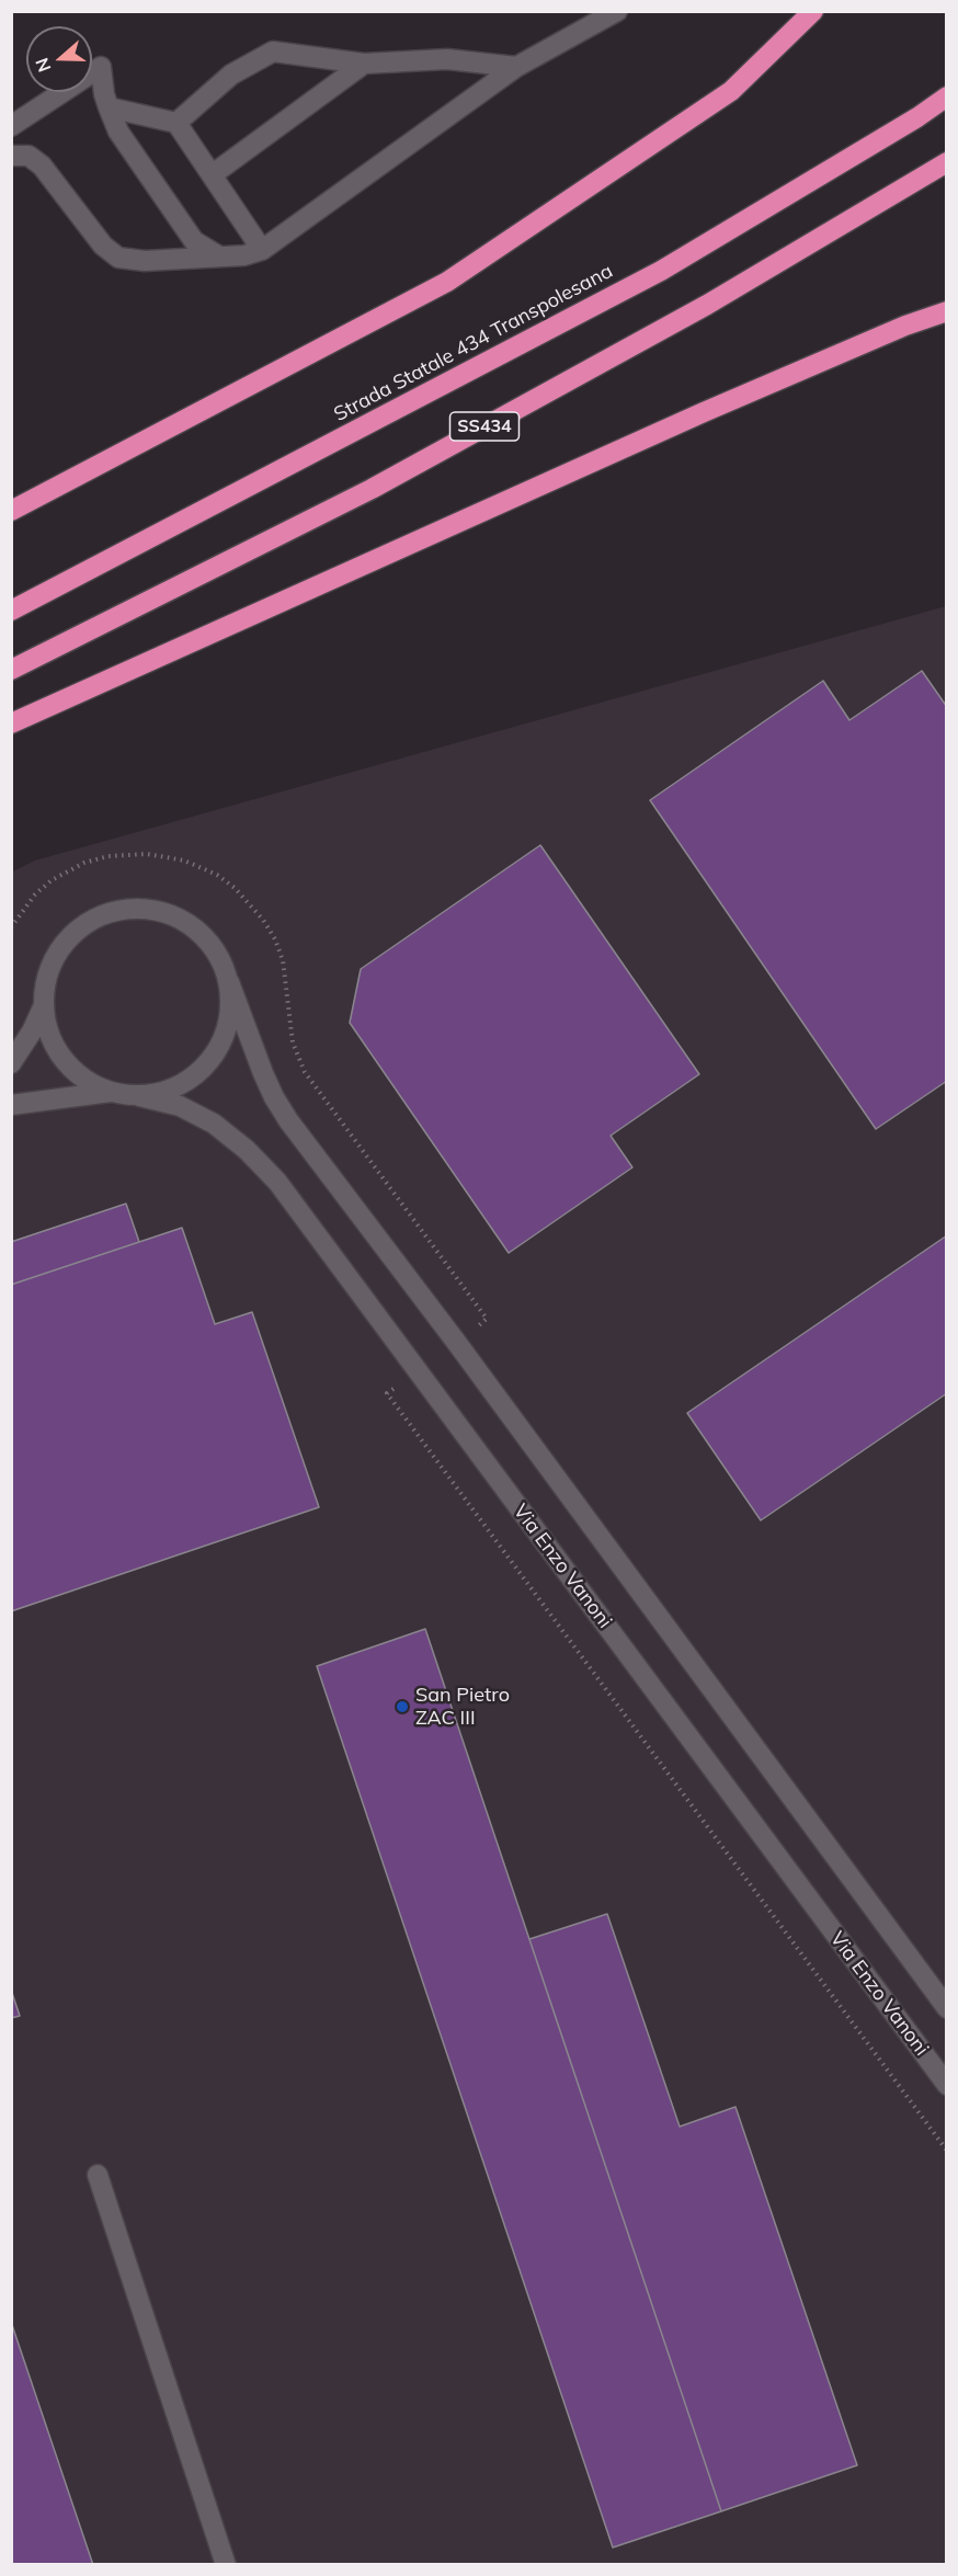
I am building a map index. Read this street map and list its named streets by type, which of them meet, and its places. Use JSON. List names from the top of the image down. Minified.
{"streets":{"highway":["Strada Statale 434 Transpolesana","SS434"],"street":["Via Enzo Vanoni"]},"places":["San Pietro ZAC III"],"north":"left"}
